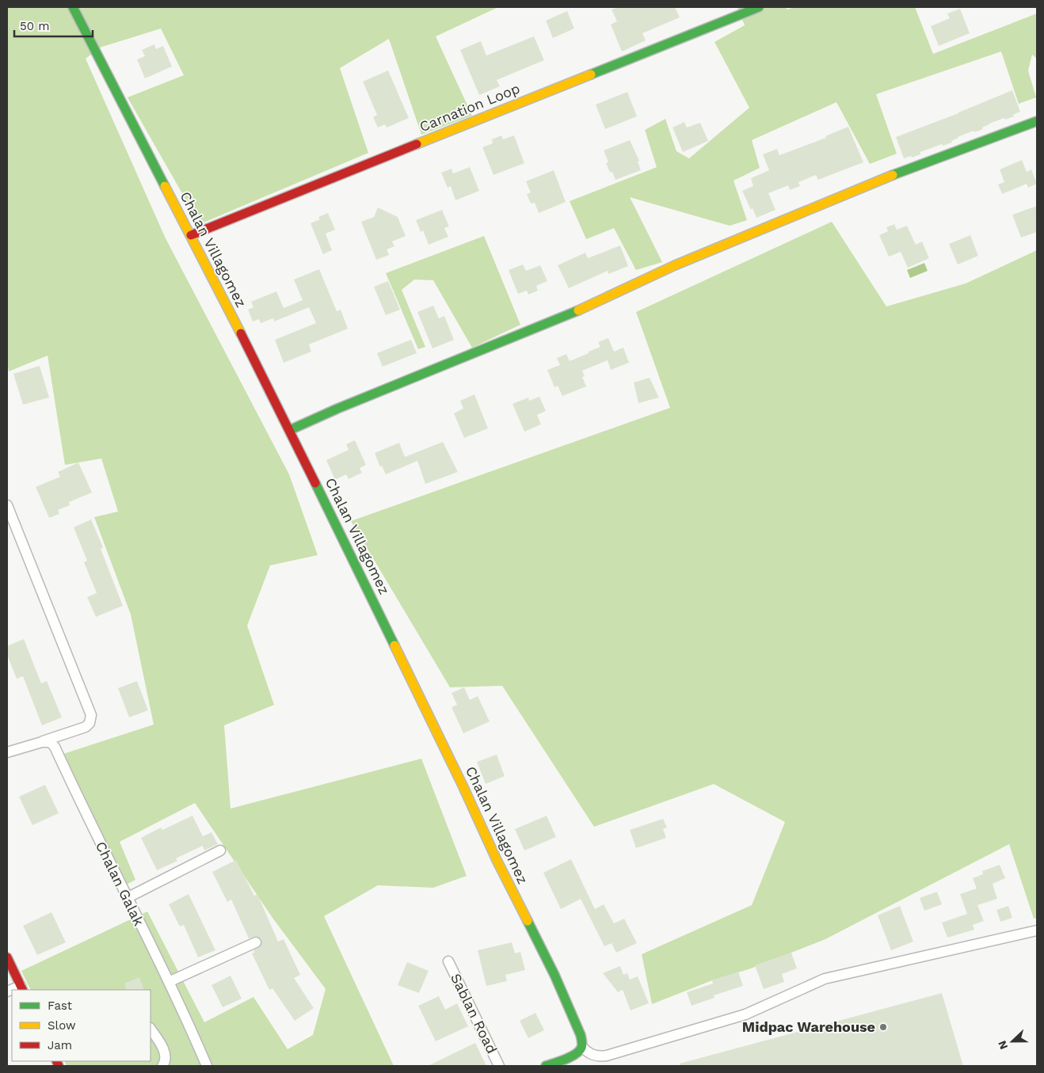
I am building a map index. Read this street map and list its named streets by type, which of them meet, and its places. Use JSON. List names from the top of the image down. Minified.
{"streets":{"street":["Carnation Loop","Chalan Villagomez","Chalan Galak","Sablan Road"]},"crossings":[["Carnation Loop","Chalan Villagomez"]],"places":["Midpac Warehouse"],"legend":["Fast","Slow","Jam"],"scale_bar":"50 m","north":"left"}
